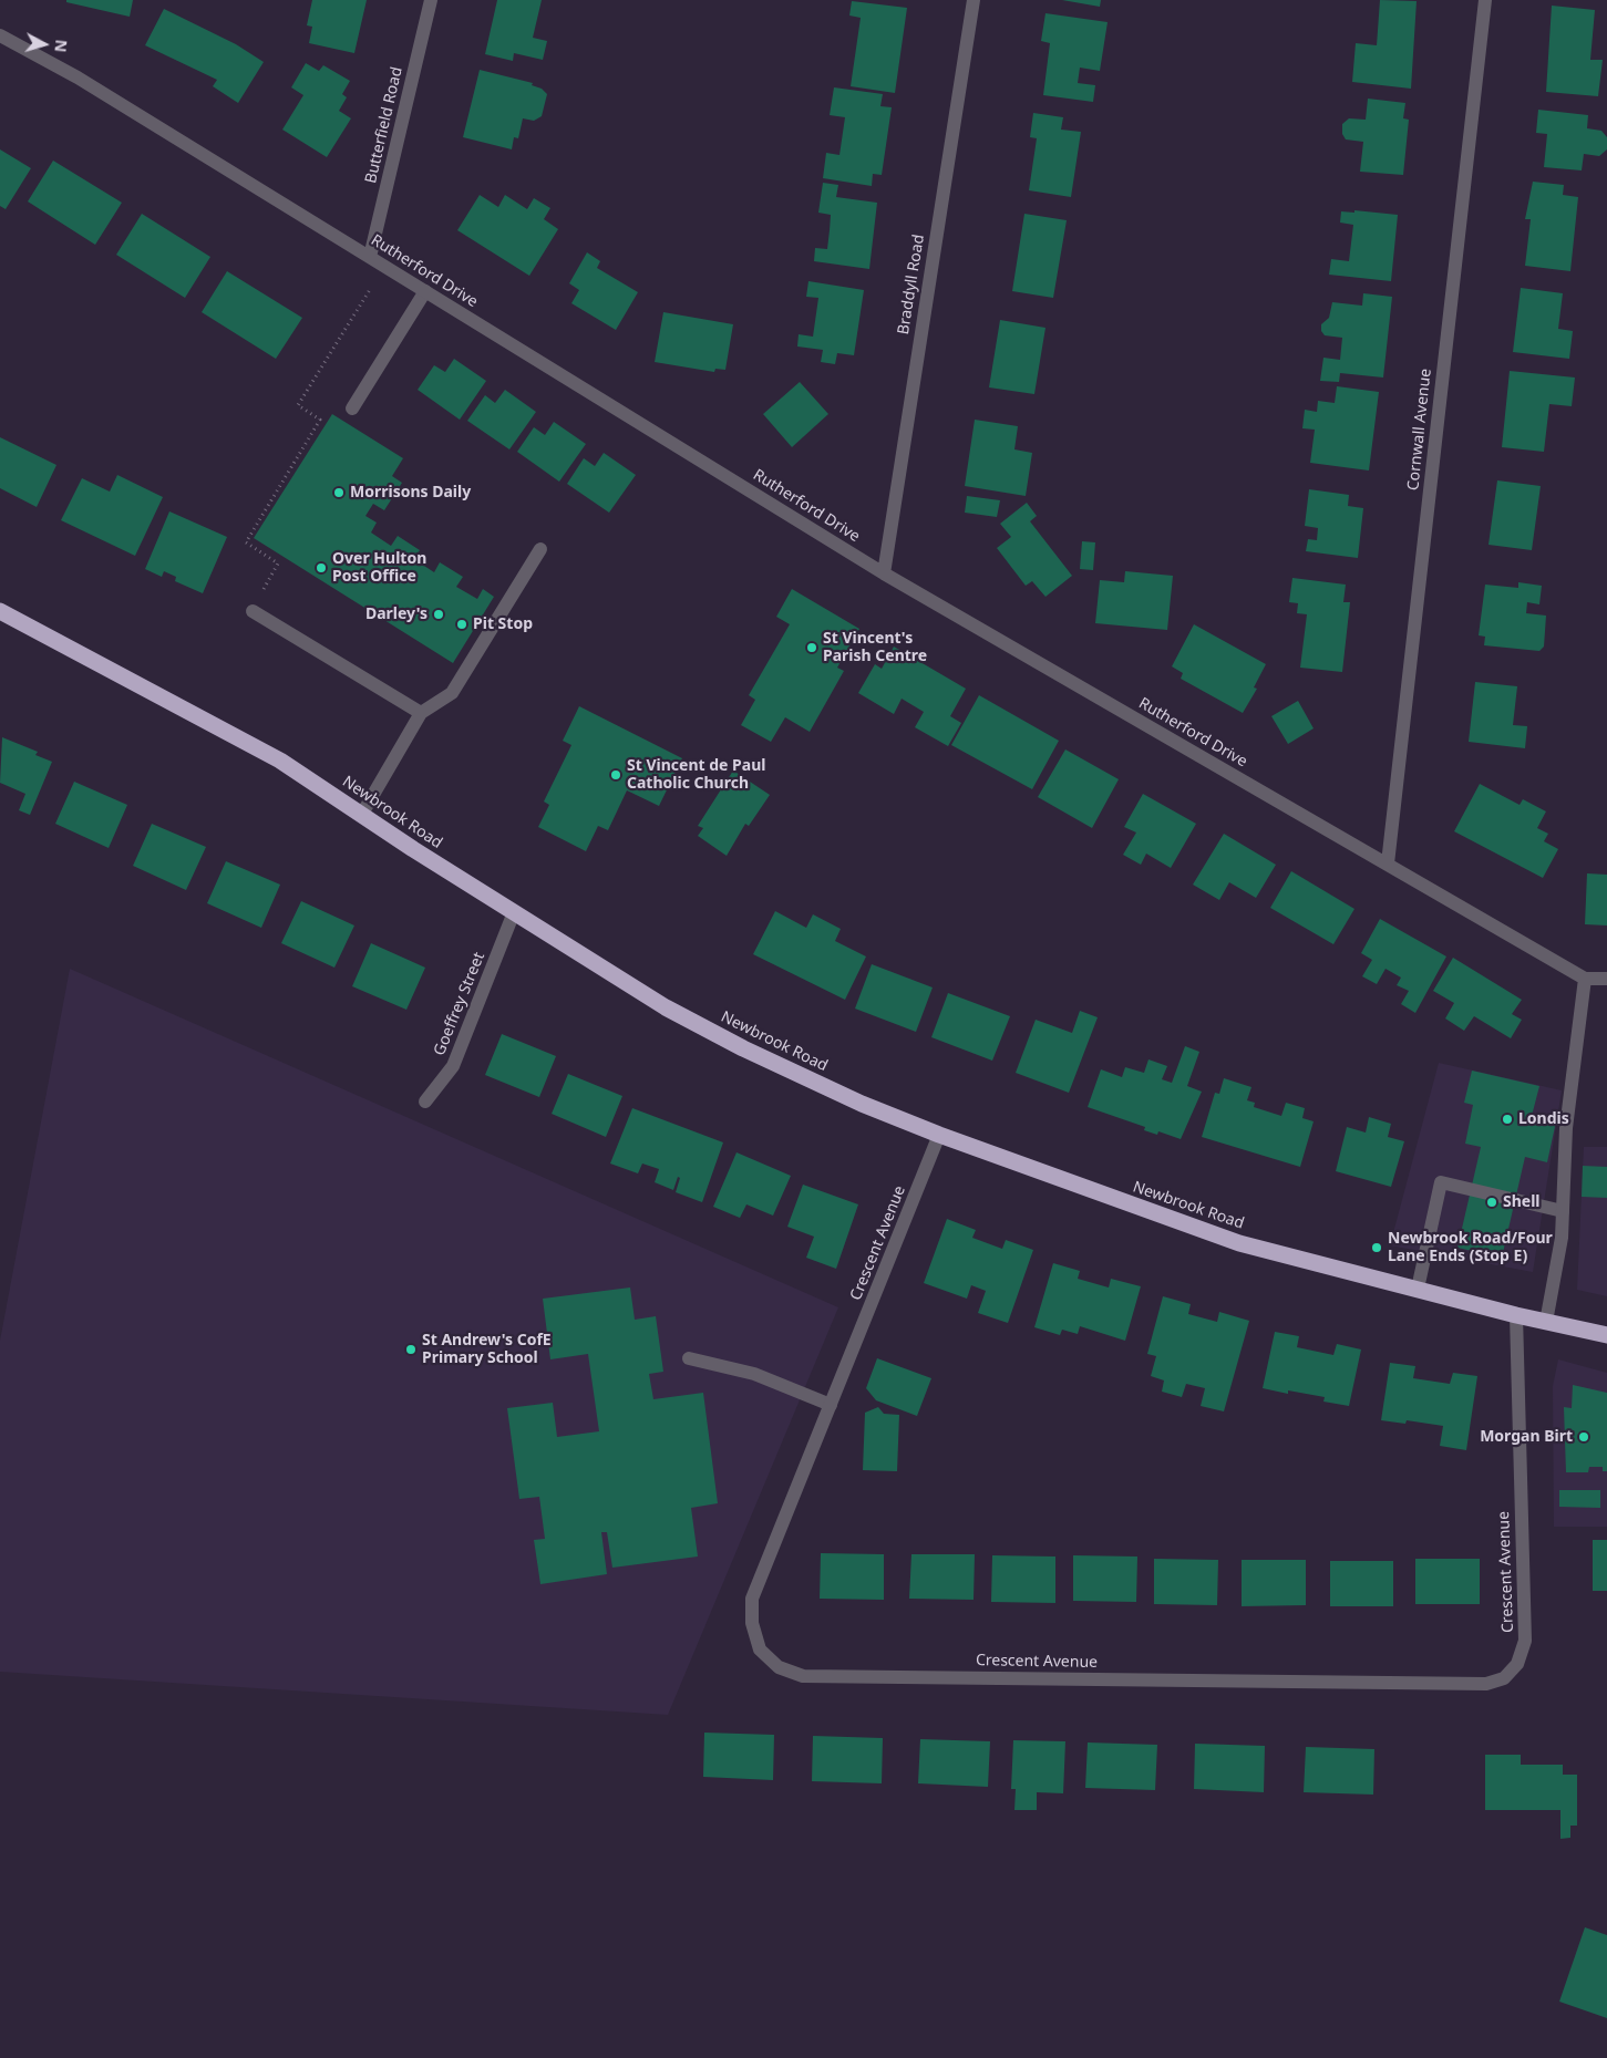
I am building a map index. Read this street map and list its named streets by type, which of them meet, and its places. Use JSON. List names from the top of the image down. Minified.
{"streets":{"highway":["Newbrook Road"],"street":["Butterfield Road","Rutherford Drive","Braddyll Road","Cornwall Avenue","Goeffrey Street","Crescent Avenue"]},"crossings":[["Butterfield Road","Rutherford Drive"],["Rutherford Drive","Braddyll Road"],["Rutherford Drive","Cornwall Avenue"],["Newbrook Road","Goeffrey Street"],["Newbrook Road","Crescent Avenue"]],"places":["Morrisons Daily","Over Hulton Post Office","Darley's","Pit Stop","St Vincent's Parish Centre","St Vincent de Paul Catholic Church","Londis","Shell","Newbrook Road/Four Lane Ends (Stop E)","St Andrew's CofE Primary School","Morgan Birt"],"north":"right"}
